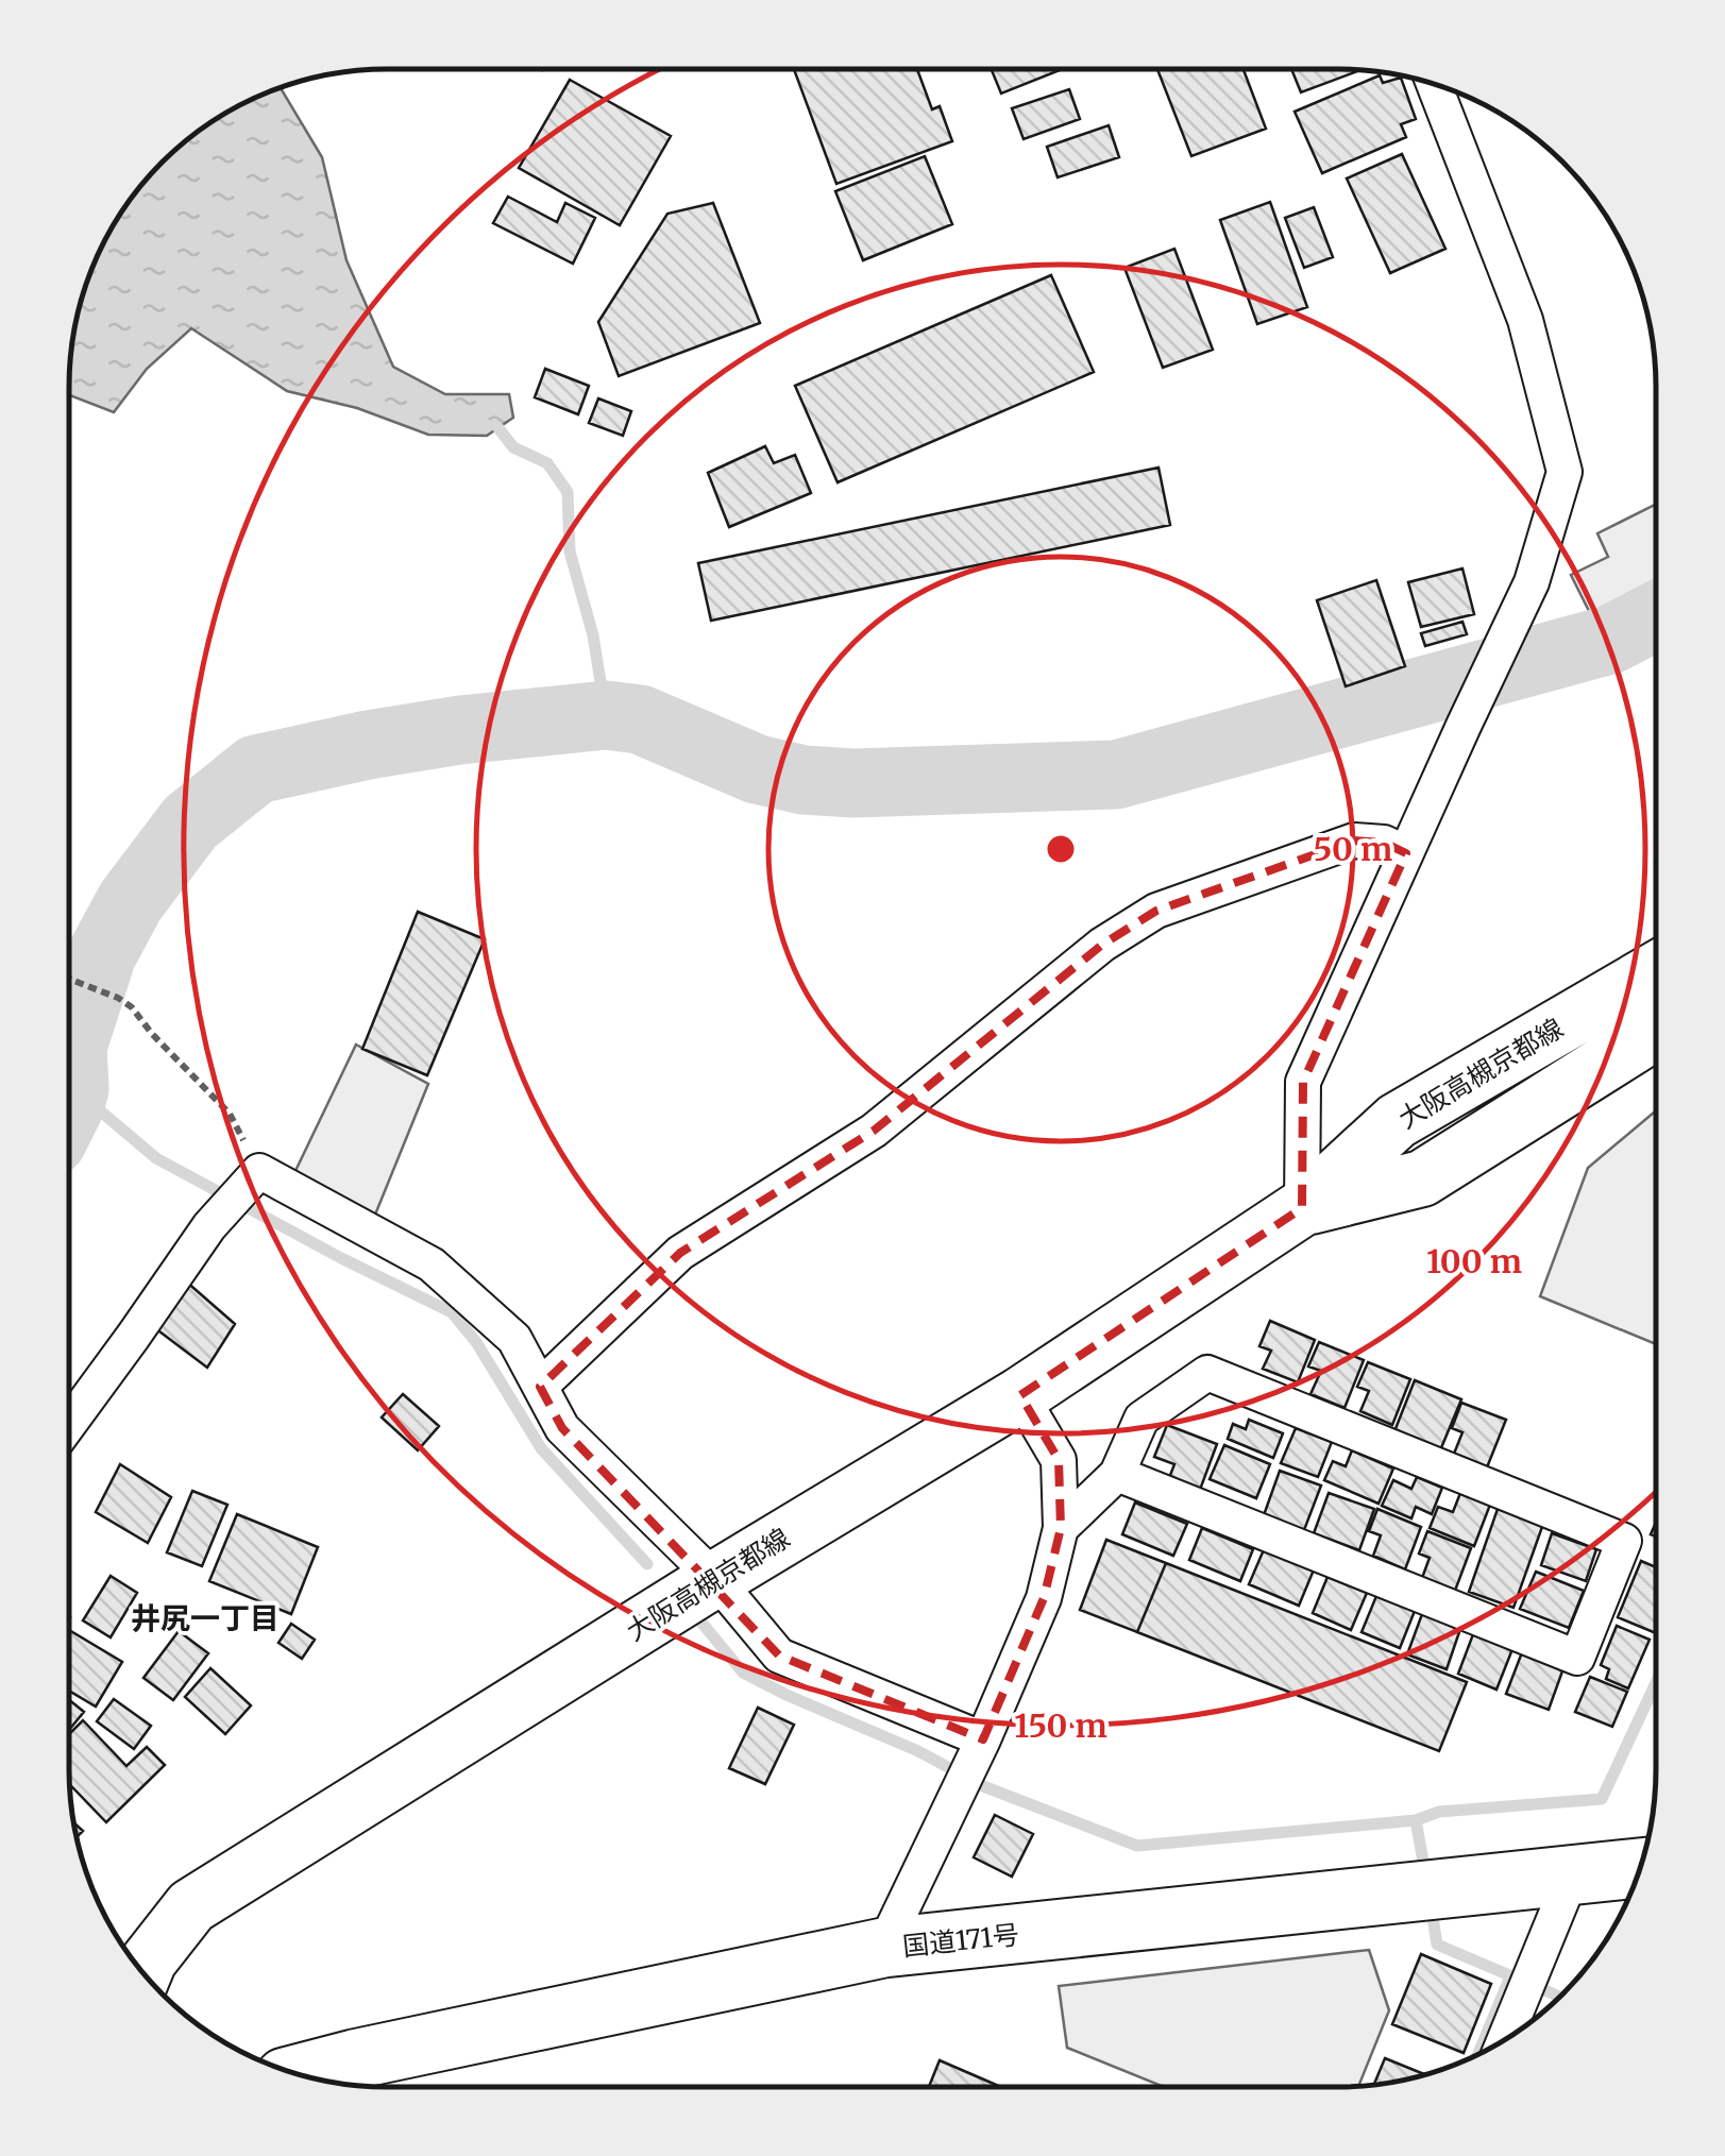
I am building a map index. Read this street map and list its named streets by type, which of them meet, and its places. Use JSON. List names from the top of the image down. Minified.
{"streets":{"highway":["国道171号"],"main road":["大阪高槻京都線"]},"districts":["井尻一丁目"],"rings":["50 m","100 m","150 m"]}
